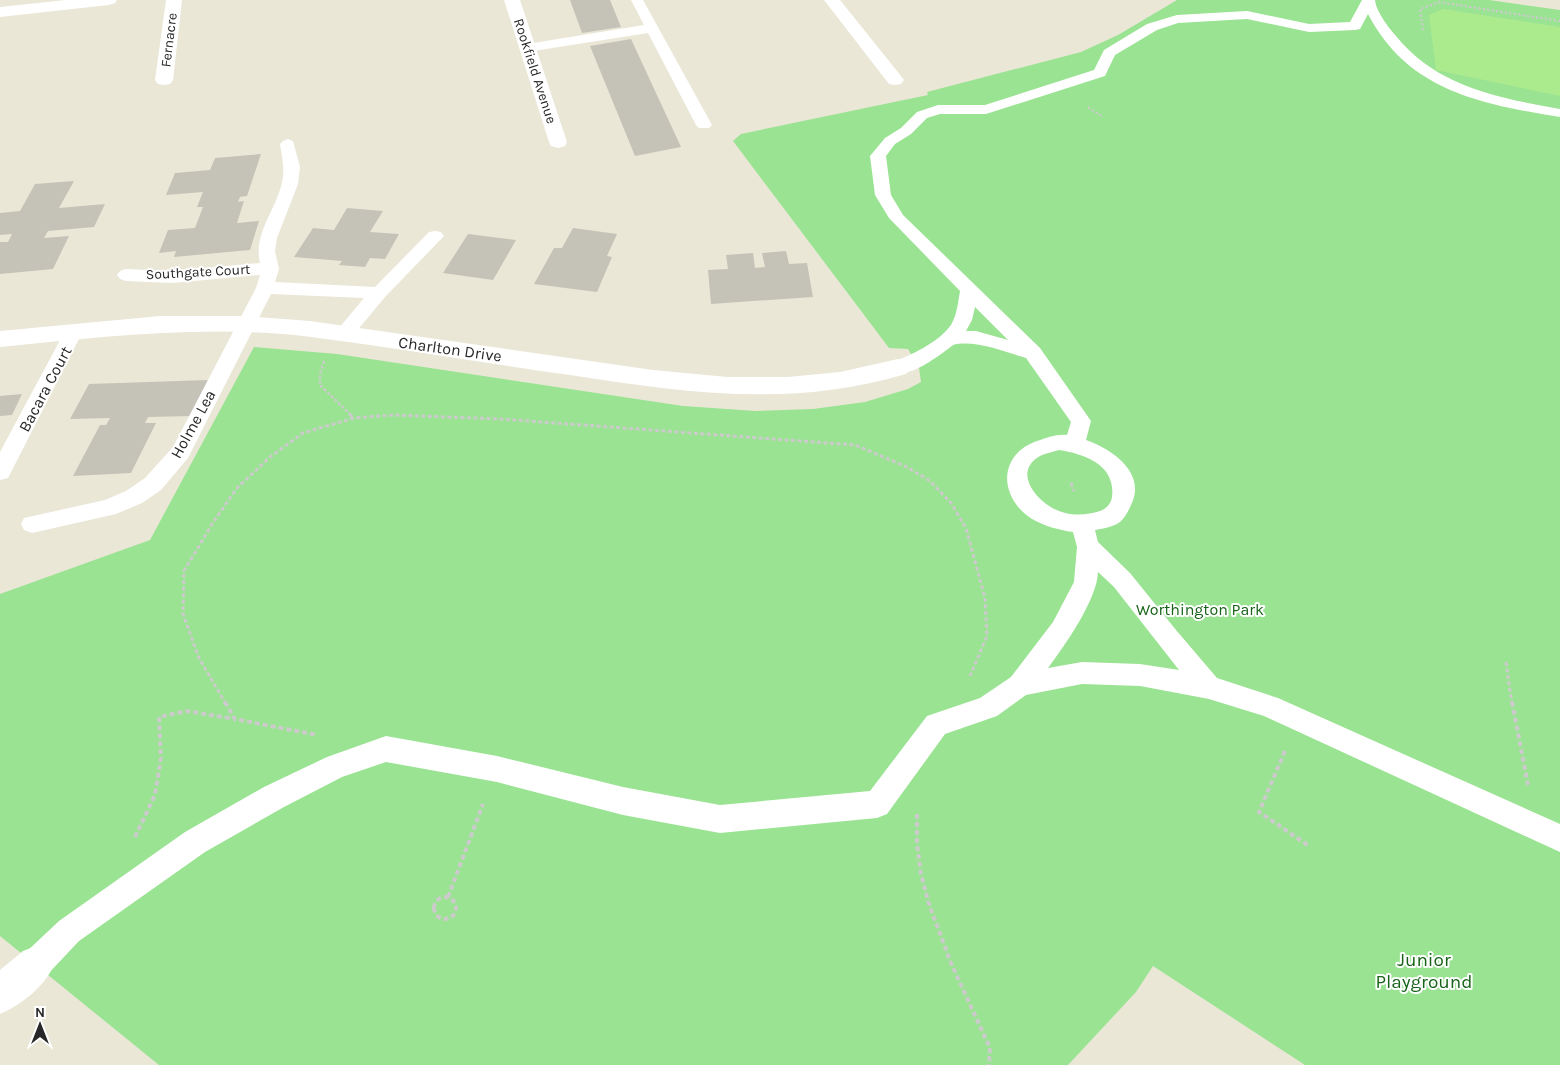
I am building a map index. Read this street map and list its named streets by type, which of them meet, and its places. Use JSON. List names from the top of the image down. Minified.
{"streets":{"street":["Fernacre","Rookfield Avenue","Charlton Drive"],"lane":["Southgate Court","Bacara Court","Holme Lea"]},"crossings":[["Southgate Court","Charlton Drive"],["Southgate Court","Holme Lea"],["Charlton Drive","Bacara Court"],["Charlton Drive","Holme Lea"]],"parks":["Worthington Park","Junior Playground"],"north":"top"}
